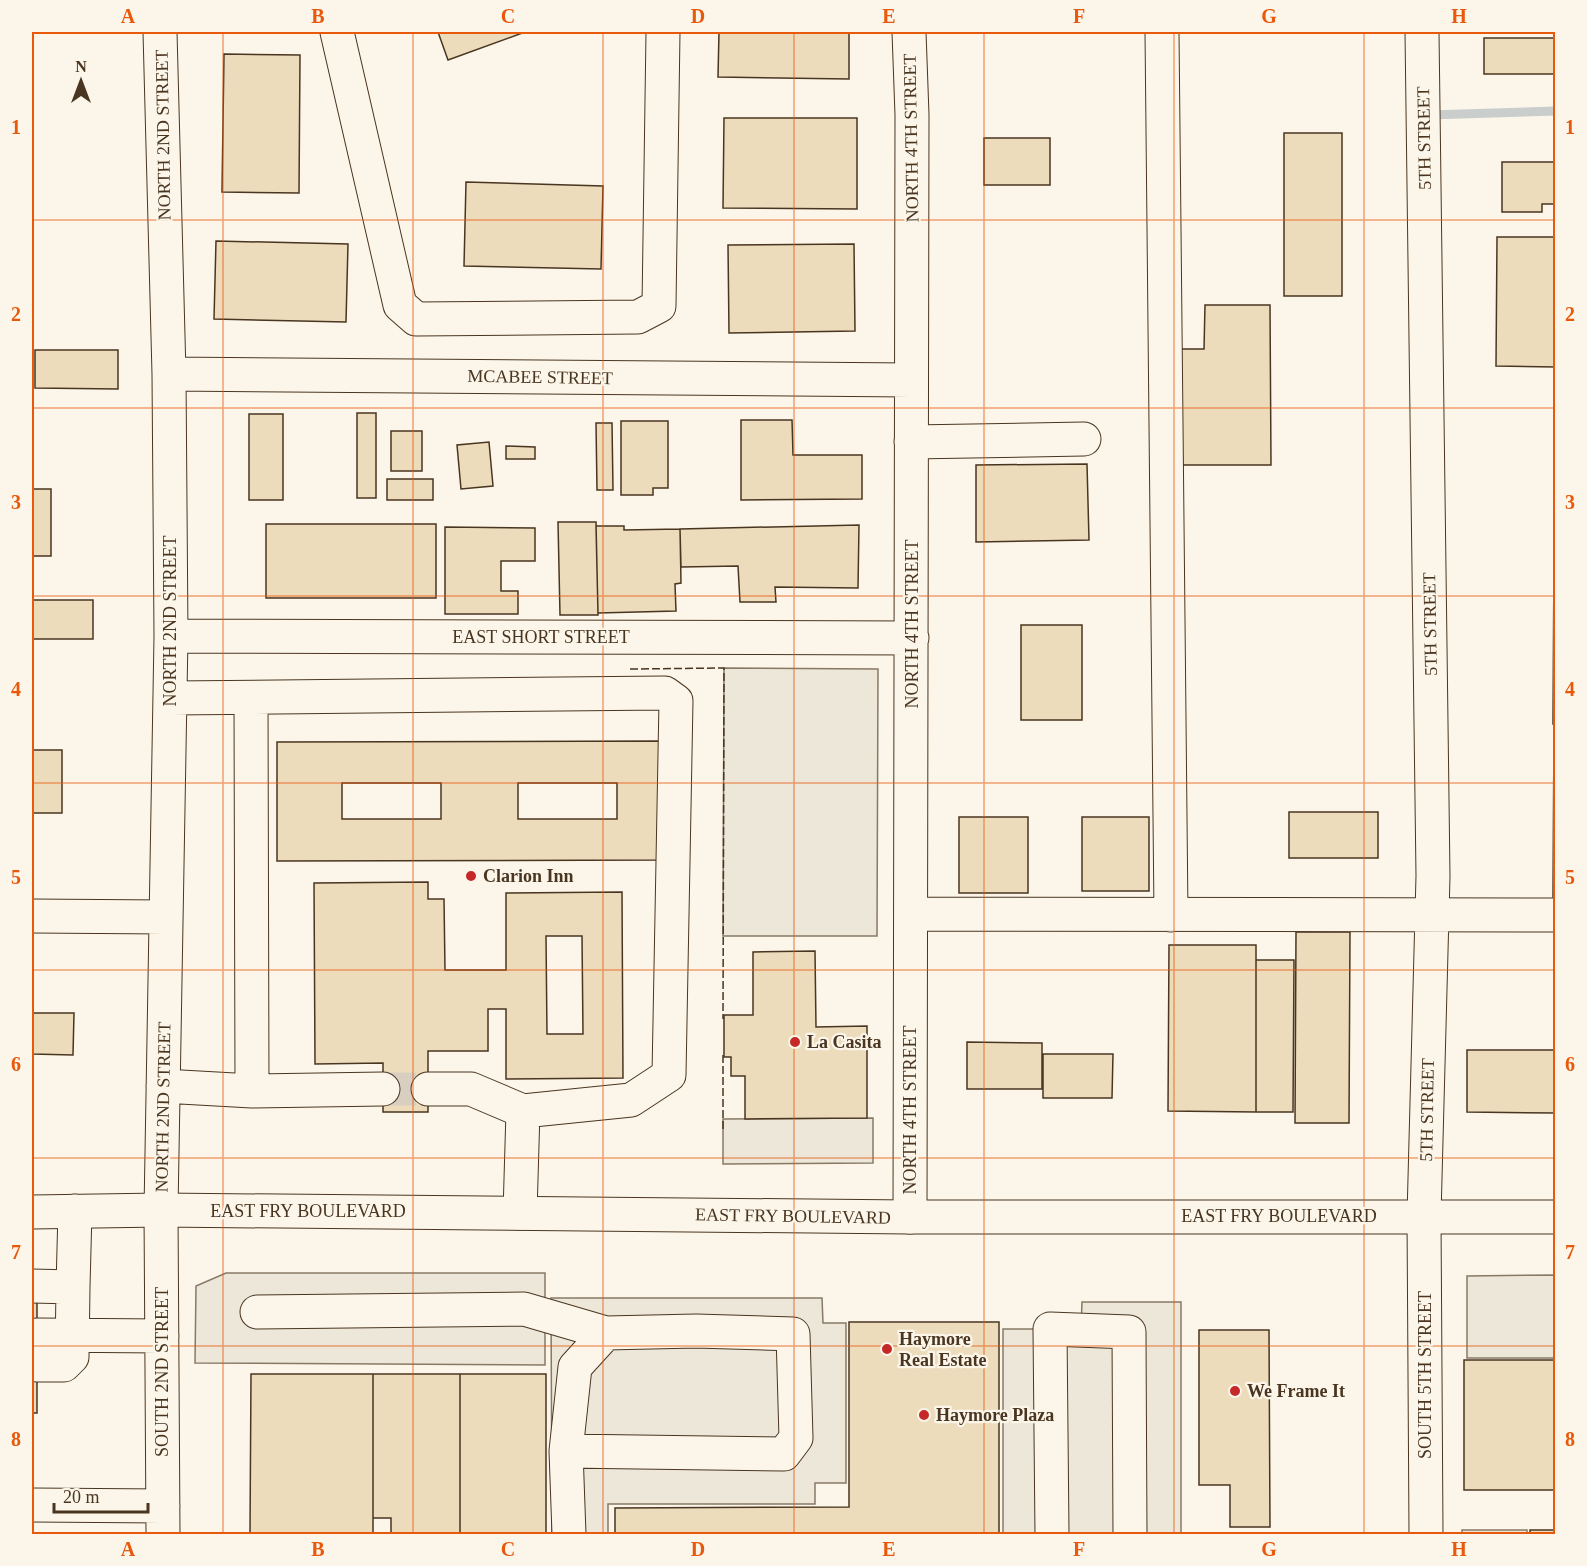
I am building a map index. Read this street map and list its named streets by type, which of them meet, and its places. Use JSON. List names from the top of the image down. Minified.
{"streets":{"street":["NORTH 2ND STREET","NORTH 4TH STREET","5TH STREET","MCABEE STREET","EAST SHORT STREET","EAST FRY BOULEVARD","SOUTH 2ND STREET","SOUTH 5TH STREET"]},"crossings":[["NORTH 2ND STREET","MCABEE STREET"],["NORTH 2ND STREET","EAST SHORT STREET"],["NORTH 2ND STREET","EAST FRY BOULEVARD"],["NORTH 2ND STREET","SOUTH 2ND STREET"],["NORTH 4TH STREET","MCABEE STREET"],["NORTH 4TH STREET","EAST SHORT STREET"],["NORTH 4TH STREET","EAST FRY BOULEVARD"],["5TH STREET","EAST FRY BOULEVARD"],["5TH STREET","SOUTH 5TH STREET"],["EAST FRY BOULEVARD","SOUTH 2ND STREET"],["EAST FRY BOULEVARD","SOUTH 5TH STREET"]],"places":["Clarion Inn","La Casita","Haymore Real Estate","We Frame It","Haymore Plaza"],"scale_bar":"20 m","north":"top","grid":{"columns":["A","B","C","D","E","F","G","H"],"rows":["1","2","3","4","5","6","7","8"]}}
